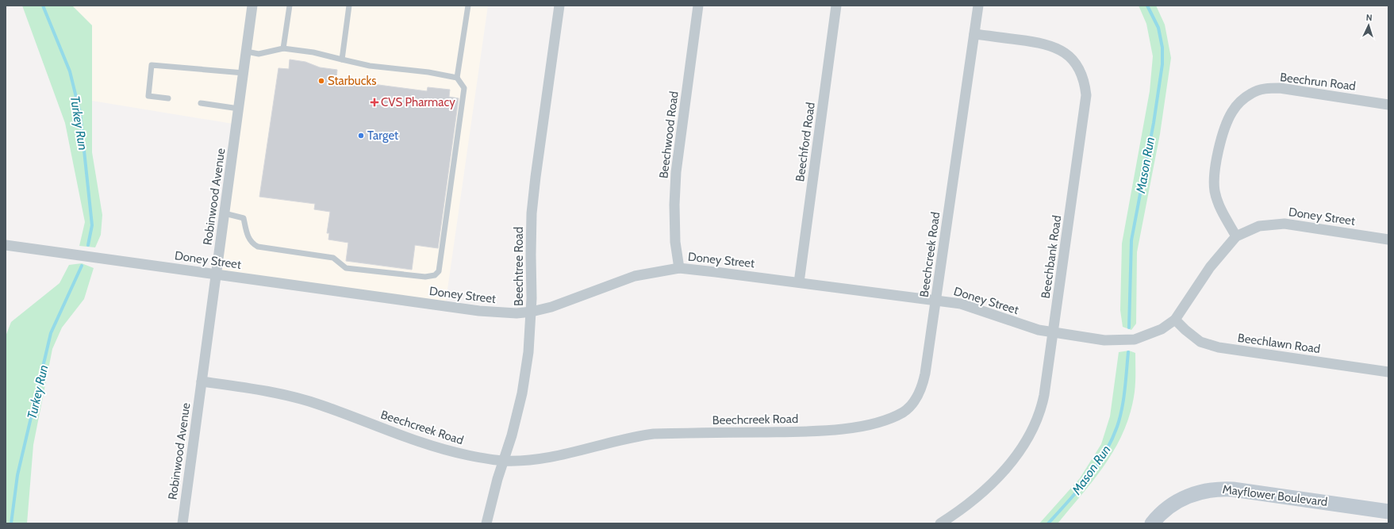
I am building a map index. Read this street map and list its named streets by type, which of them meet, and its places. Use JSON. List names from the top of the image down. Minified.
{"streets":{"street":["Beechrun Road","Beechwood Road","Beechford Road","Robinwood Avenue","Doney Street","Beechcreek Road","Beechbank Road","Beechtree Road","Beechlawn Road","Mayflower Boulevard"]},"crossings":[["Beechrun Road","Doney Street"],["Beechwood Road","Doney Street"],["Beechford Road","Doney Street"],["Robinwood Avenue","Doney Street"],["Robinwood Avenue","Beechcreek Road"],["Doney Street","Beechcreek Road"],["Doney Street","Beechbank Road"],["Doney Street","Beechtree Road"],["Doney Street","Beechlawn Road"],["Beechcreek Road","Beechbank Road"],["Beechcreek Road","Beechtree Road"]],"water":["Turkey Run","Mason Run"],"places":{"other":["Starbucks","Target"],"health":["CVS Pharmacy"]},"north":"top"}
